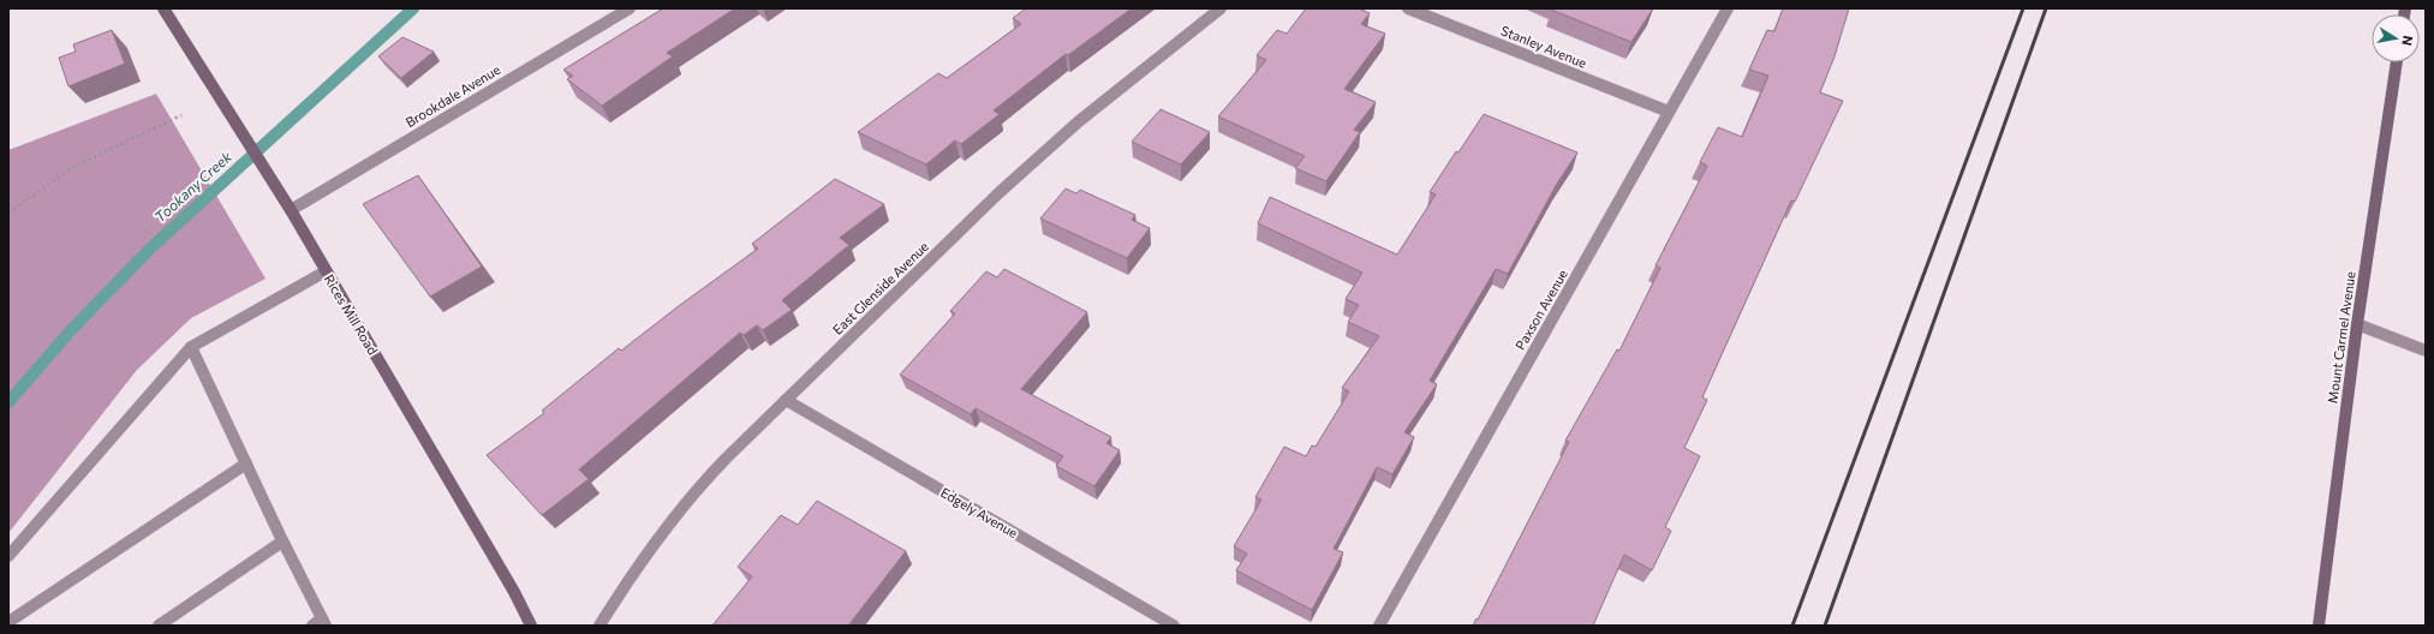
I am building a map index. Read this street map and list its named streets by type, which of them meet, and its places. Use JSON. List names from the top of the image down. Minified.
{"streets":{"street":["Stanley Avenue","Brookdale Avenue","East Glenside Avenue","Paxson Avenue","Rices Mill Road","Mount Carmel Avenue","Edgely Avenue"]},"crossings":[["Stanley Avenue","Paxson Avenue"],["Brookdale Avenue","Rices Mill Road"],["East Glenside Avenue","Edgely Avenue"]],"water":["Tookany Creek"],"north":"right"}
